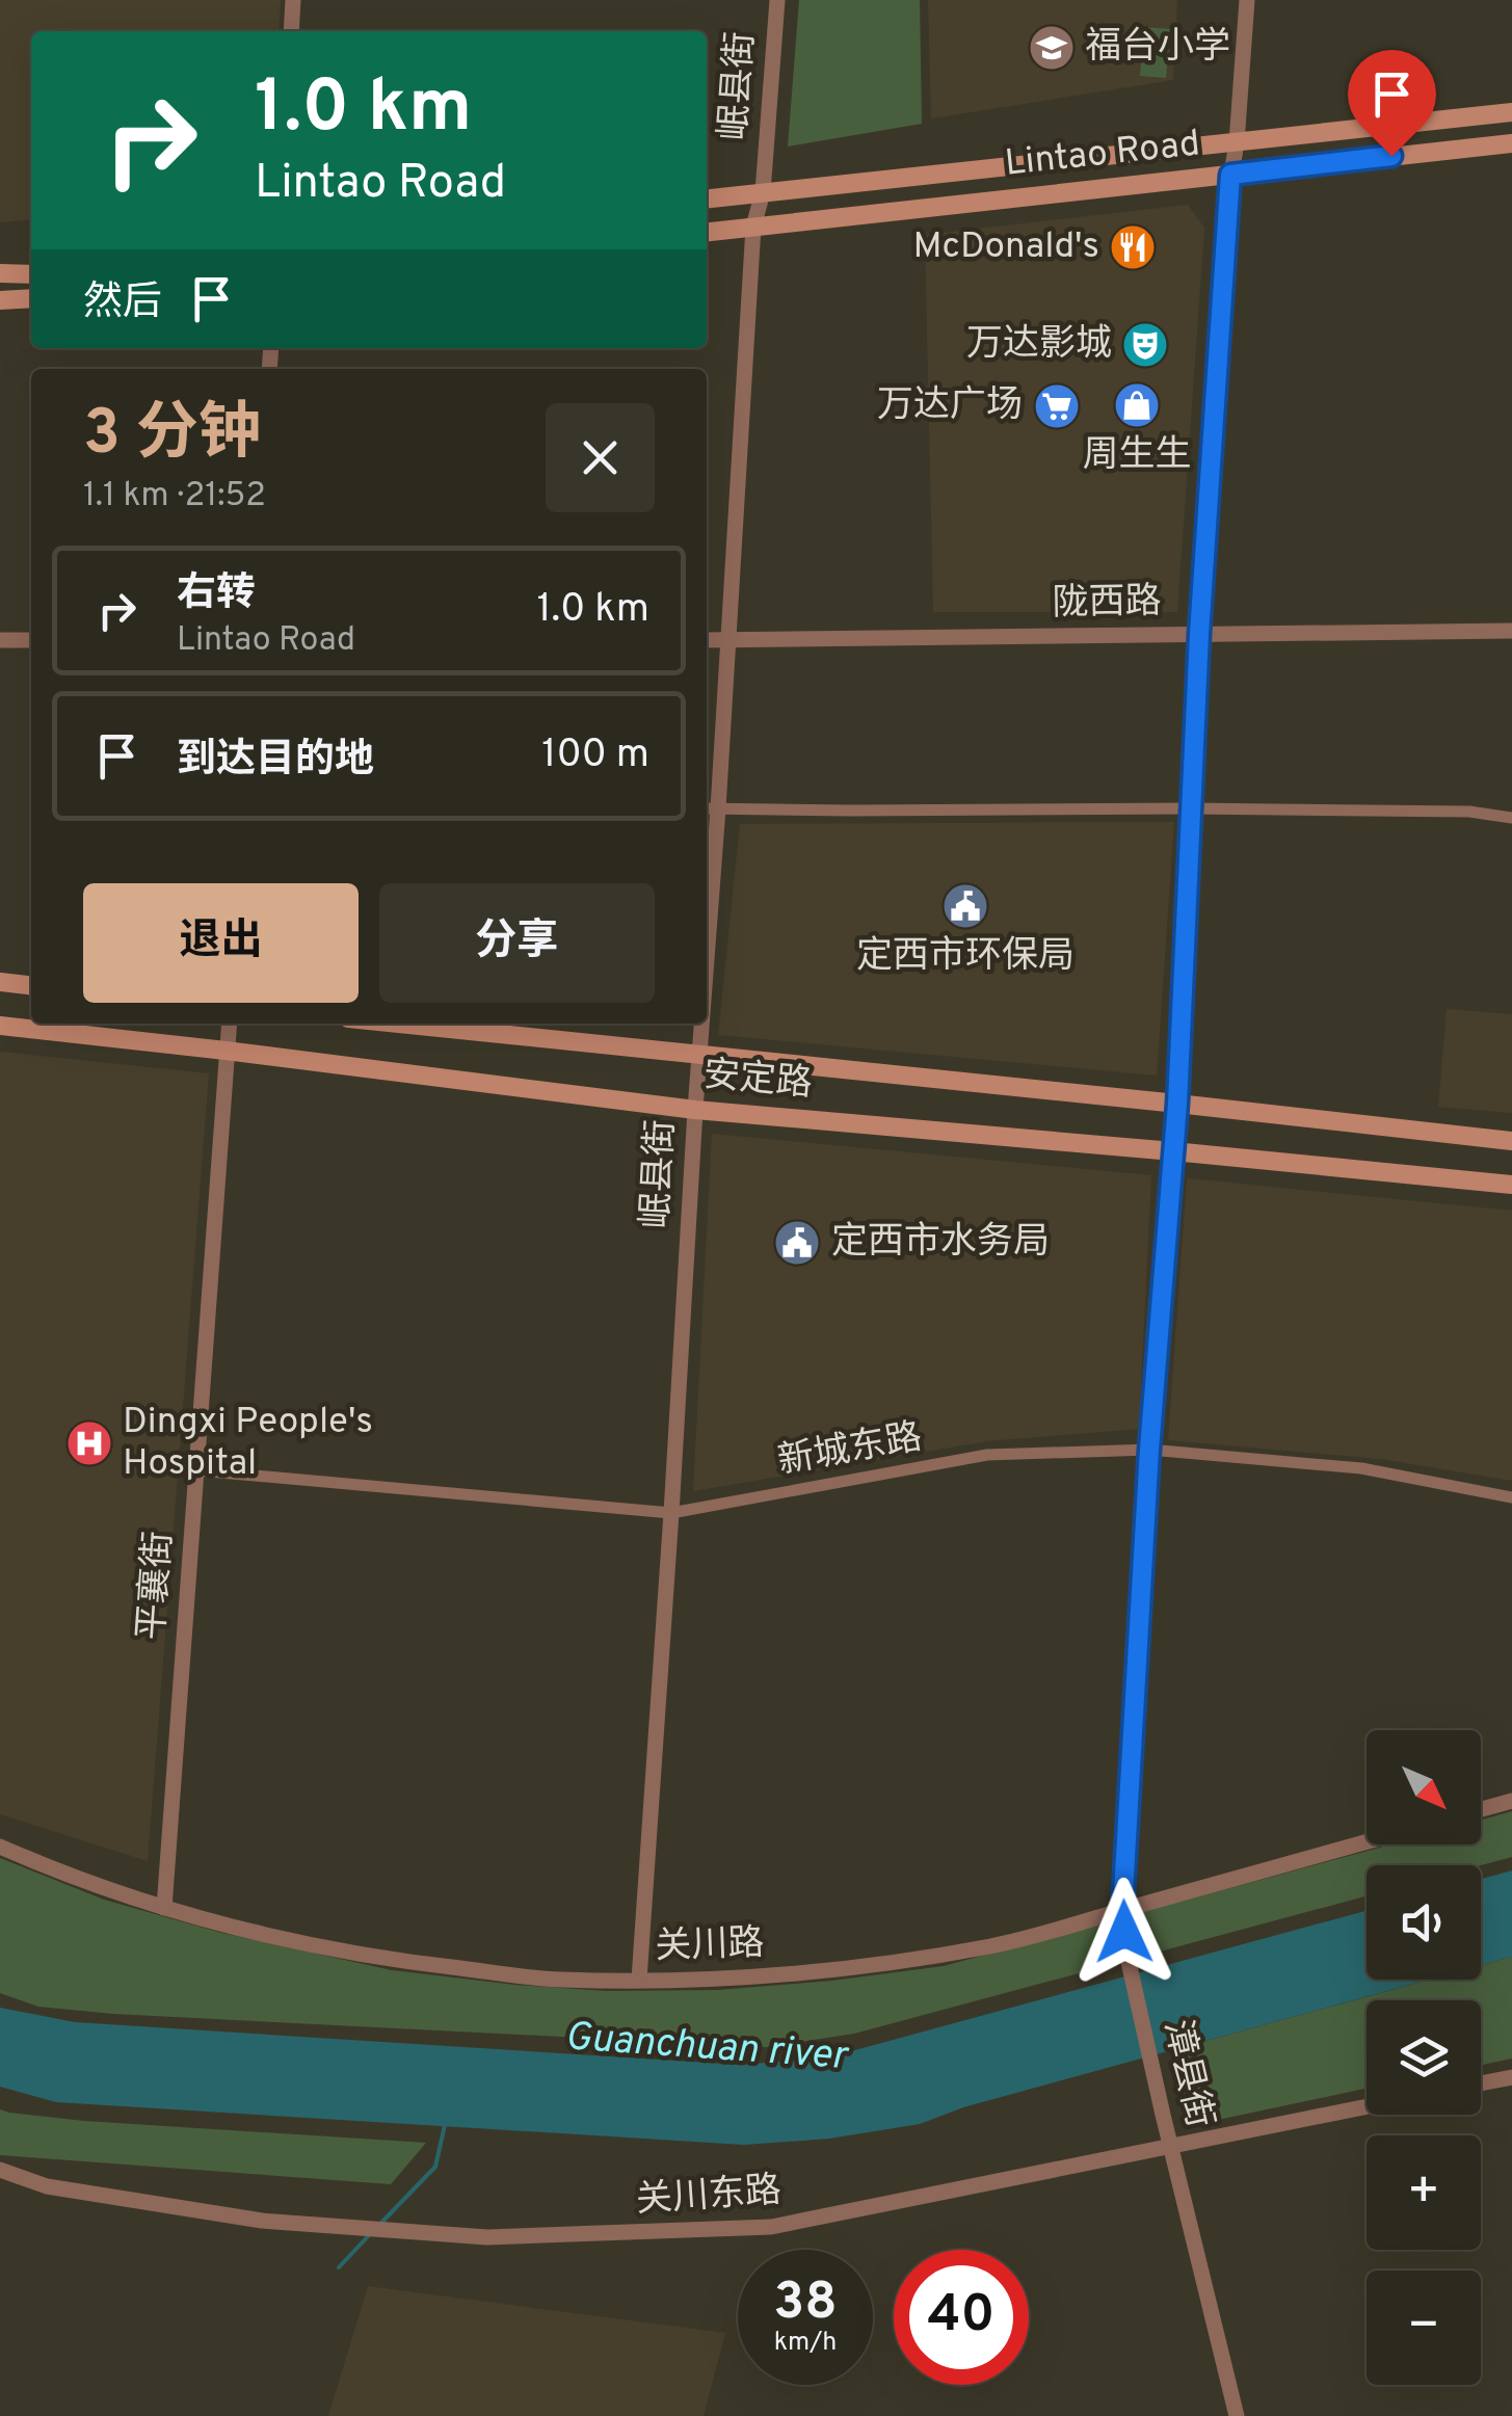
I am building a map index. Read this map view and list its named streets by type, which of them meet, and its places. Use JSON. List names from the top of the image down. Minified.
{"streets":{"main road":["Lintao Road","安定路"],"street":["岷县街","陇西路","新城东路","平襄街","关川路","漳县街","关川东路"]},"crossings":[["岷县街","Lintao Road"],["岷县街","陇西路"],["岷县街","安定路"],["岷县街","新城东路"],["岷县街","关川路"],["Lintao Road","漳县街"],["陇西路","漳县街"],["安定路","平襄街"],["安定路","漳县街"],["新城东路","平襄街"],["新城东路","漳县街"],["平襄街","关川路"],["关川路","漳县街"],["漳县街","关川东路"]],"water":["Guanchuan river"],"places":{"school or university":["福台小学"],"restaurant":["McDonald's"],"theatre":["万达影城"],"shop":["周生生"],"supermarket":["万达广场"],"public building":["定西市环保局","定西市水务局"],"hospital":["Dingxi People's Hospital"]},"north":"bottom right","page":{"turn":["1.0 km","Lintao Road"],"then":"然后","heading":["3 分钟","1.1 km · 21:52"],"list":[{"name":"右转","note":"Lintao Road","value":"1.0 km"},{"name":"到达目的地","value":"100 m"}],"buttons":["退出","分享"],"map_buttons":["+","−"],"speed":"38 km/h","limit":"40"}}
